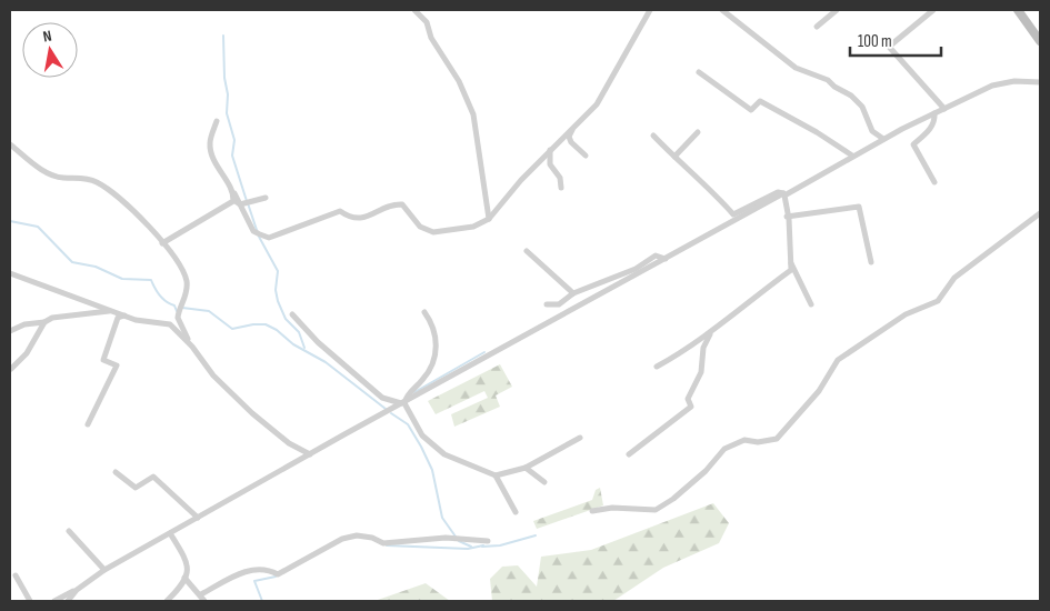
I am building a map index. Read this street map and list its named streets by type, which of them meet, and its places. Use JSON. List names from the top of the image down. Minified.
{"scale_bar":"100 m","north":"top"}
